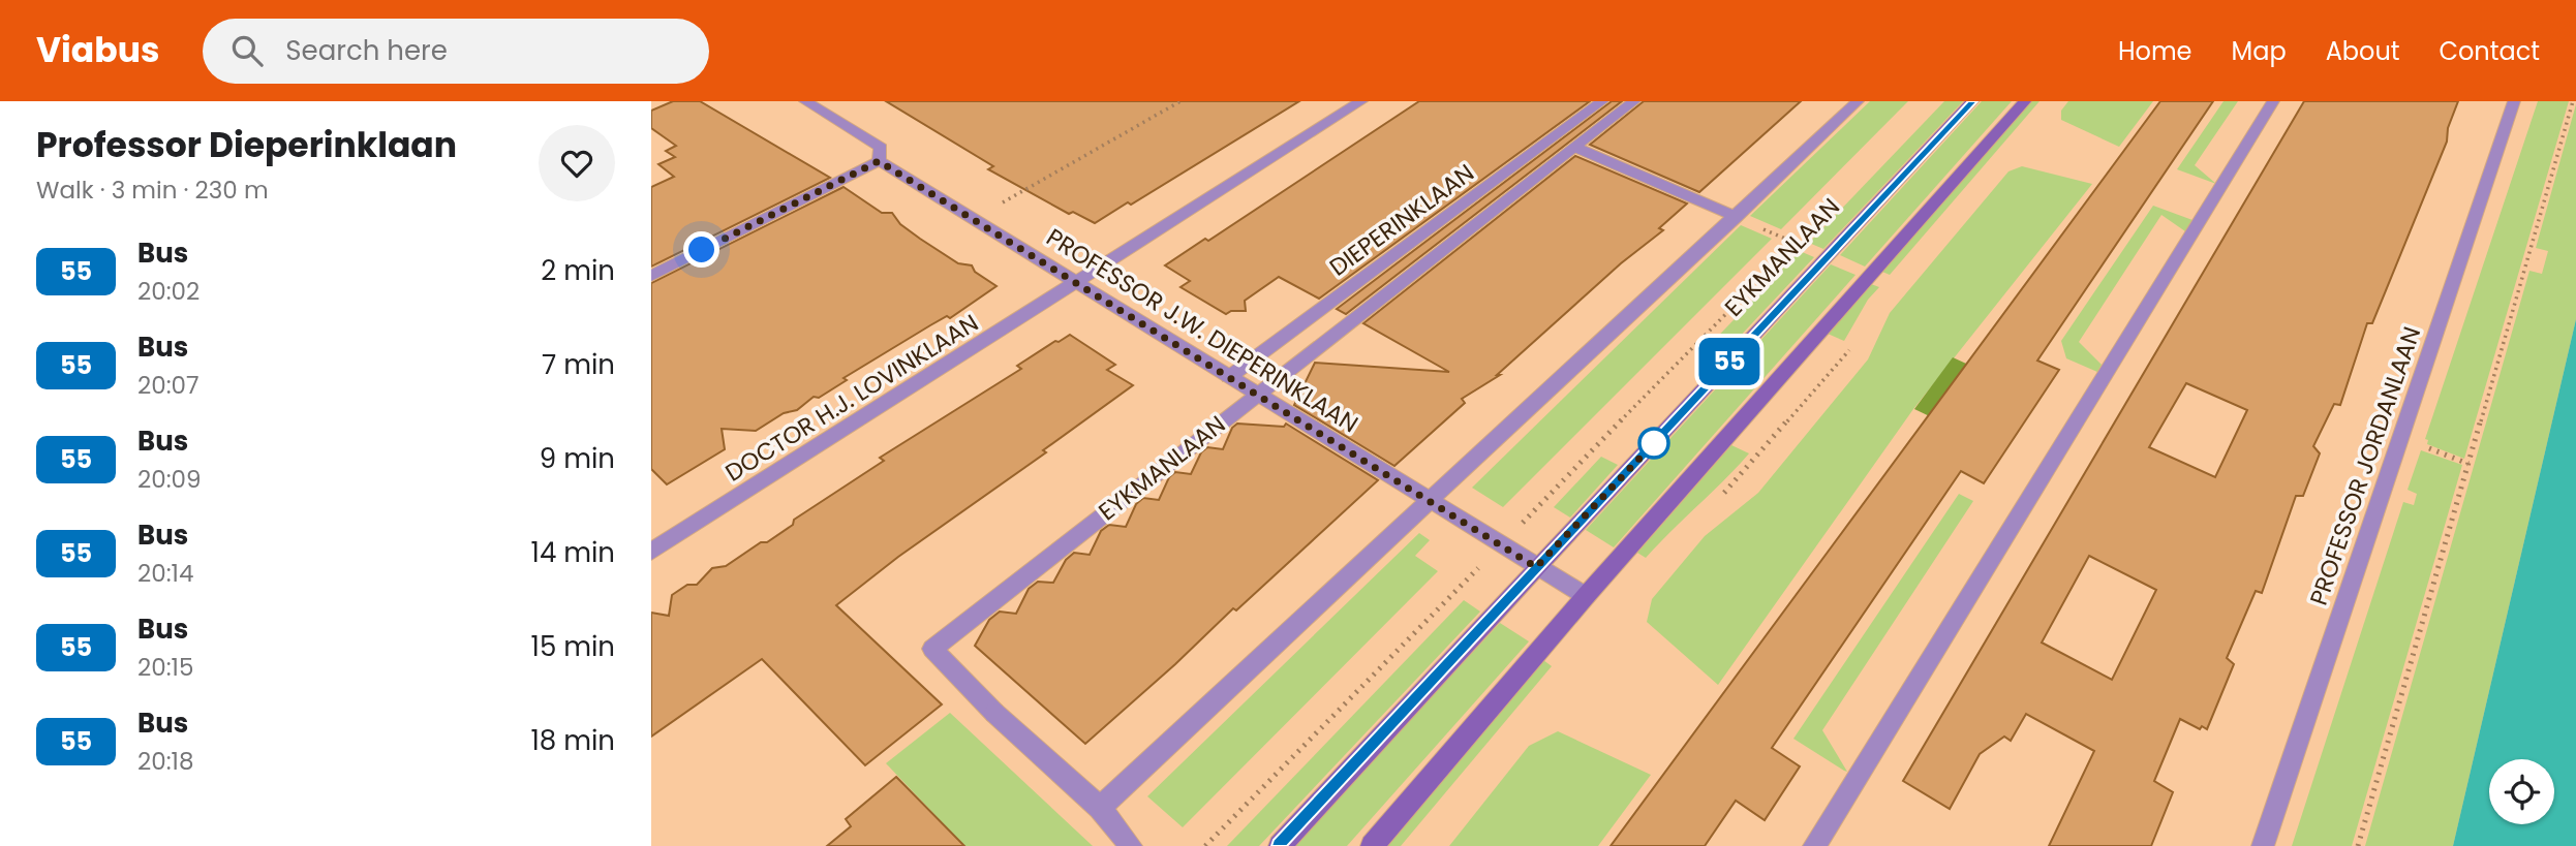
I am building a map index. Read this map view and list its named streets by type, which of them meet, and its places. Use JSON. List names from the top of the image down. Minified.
{"streets":{"main road":["EYKMANLAAN"],"street":["DIEPERINKLAAN","PROFESSOR J.W. DIEPERINKLAAN","DOCTOR H.J. LOVINKLAAN","PROFESSOR JORDANLAAN"]},"crossings":[["DIEPERINKLAAN","PROFESSOR J.W. DIEPERINKLAAN"],["EYKMANLAAN","PROFESSOR J.W. DIEPERINKLAAN"],["PROFESSOR J.W. DIEPERINKLAAN","DOCTOR H.J. LOVINKLAAN"]],"lines":["bus line 55"],"page":{"header":"Viabus","search":"Search here","nav":["Home","Map","About","Contact"],"heading":["Professor Dieperinklaan","Walk · 3 min · 230 m"],"on_map":"55","list":[{"mark":"55","name":"Bus","note":"20:02","value":"2 min"},{"mark":"55","name":"Bus","note":"20:07","value":"7 min"},{"mark":"55","name":"Bus","note":"20:09","value":"9 min"},{"mark":"55","name":"Bus","note":"20:14","value":"14 min"},{"mark":"55","name":"Bus","note":"20:15","value":"15 min"},{"mark":"55","name":"Bus","note":"20:18","value":"18 min"}]}}
